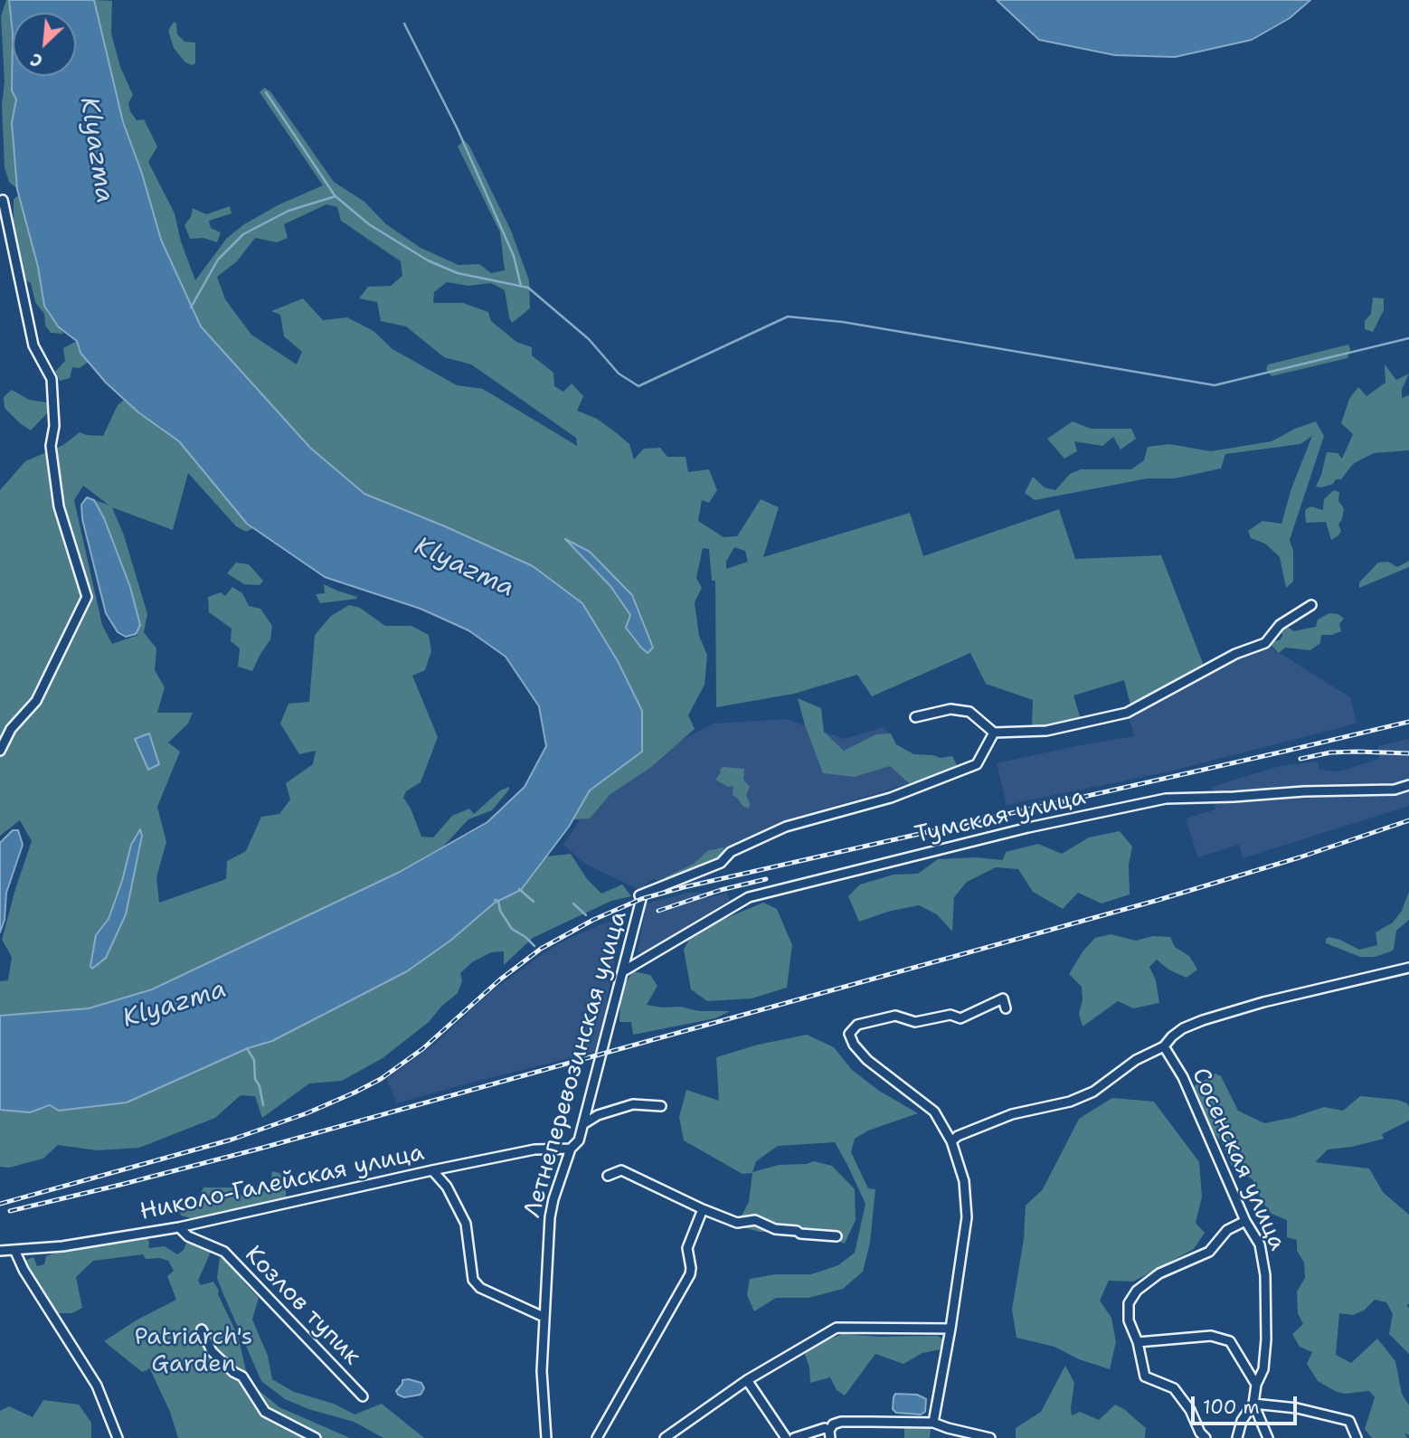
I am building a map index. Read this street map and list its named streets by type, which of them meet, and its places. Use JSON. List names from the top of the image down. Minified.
{"streets":{"street":["Тумская улица","Летнеперевозинская улица","Сосенская улица","Николо-Галейская улица","Козлов тупик"]},"crossings":[["Тумская улица","Летнеперевозинская улица"],["Летнеперевозинская улица","Николо-Галейская улица"],["Николо-Галейская улица","Козлов тупик"]],"water":["Klyazma"],"parks":["Patriarch's Garden"],"scale_bar":"100 m","north":"bottom left"}
